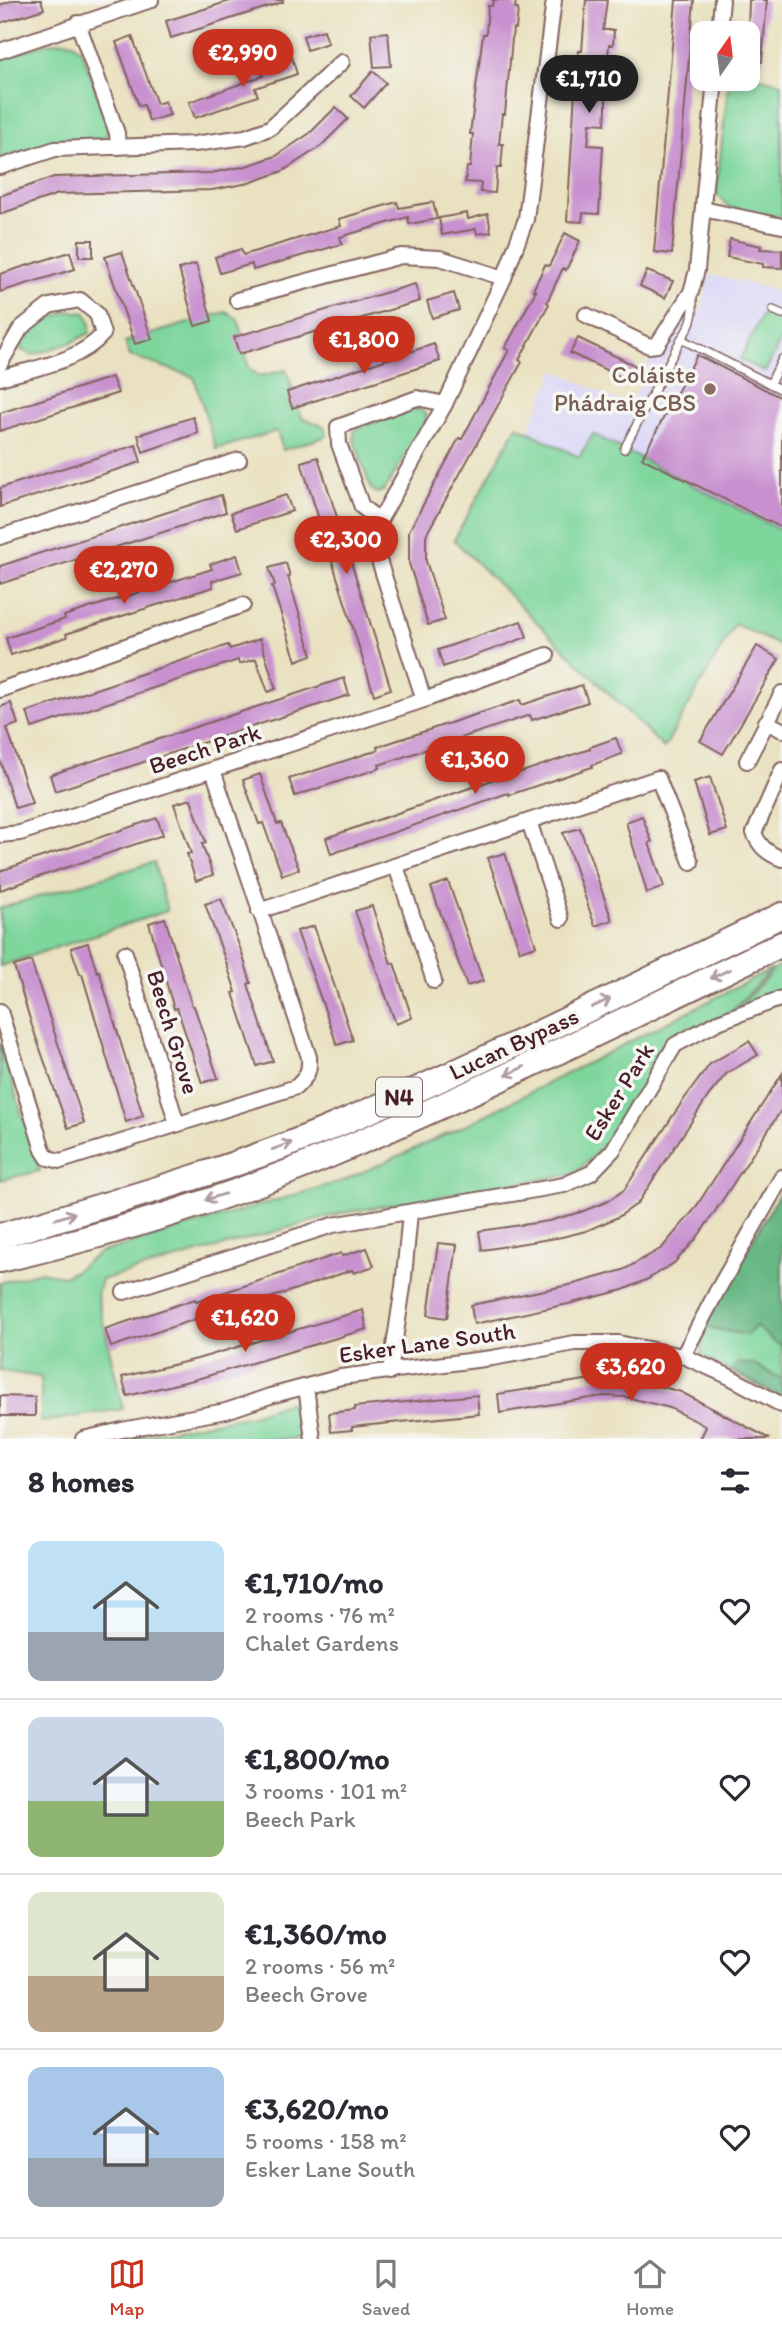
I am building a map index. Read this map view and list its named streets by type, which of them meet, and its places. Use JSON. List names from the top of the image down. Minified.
{"streets":{"highway":["Lucan Bypass","N4"],"street":["Beech Park","Beech Grove","Esker Park","Esker Lane South"]},"crossings":[["Beech Park","Beech Grove"]],"places":["Coláiste Phádraig CBS"],"north":"top","page":{"price":["€2,990","€1,710","€1,800","€2,300","€2,270","€1,360","€1,620","€3,620"],"heading":"8 homes","list":[{"name":"€1,710/mo","note":"2 rooms · 76 m² · Chalet Gardens"},{"name":"€1,800/mo","note":"3 rooms · 101 m² · Beech Park"},{"name":"€1,360/mo","note":"2 rooms · 56 m² · Beech Grove"},{"name":"€3,620/mo","note":"5 rooms · 158 m² · Esker Lane South"}],"tabs":["Map","Saved","Home"]}}
